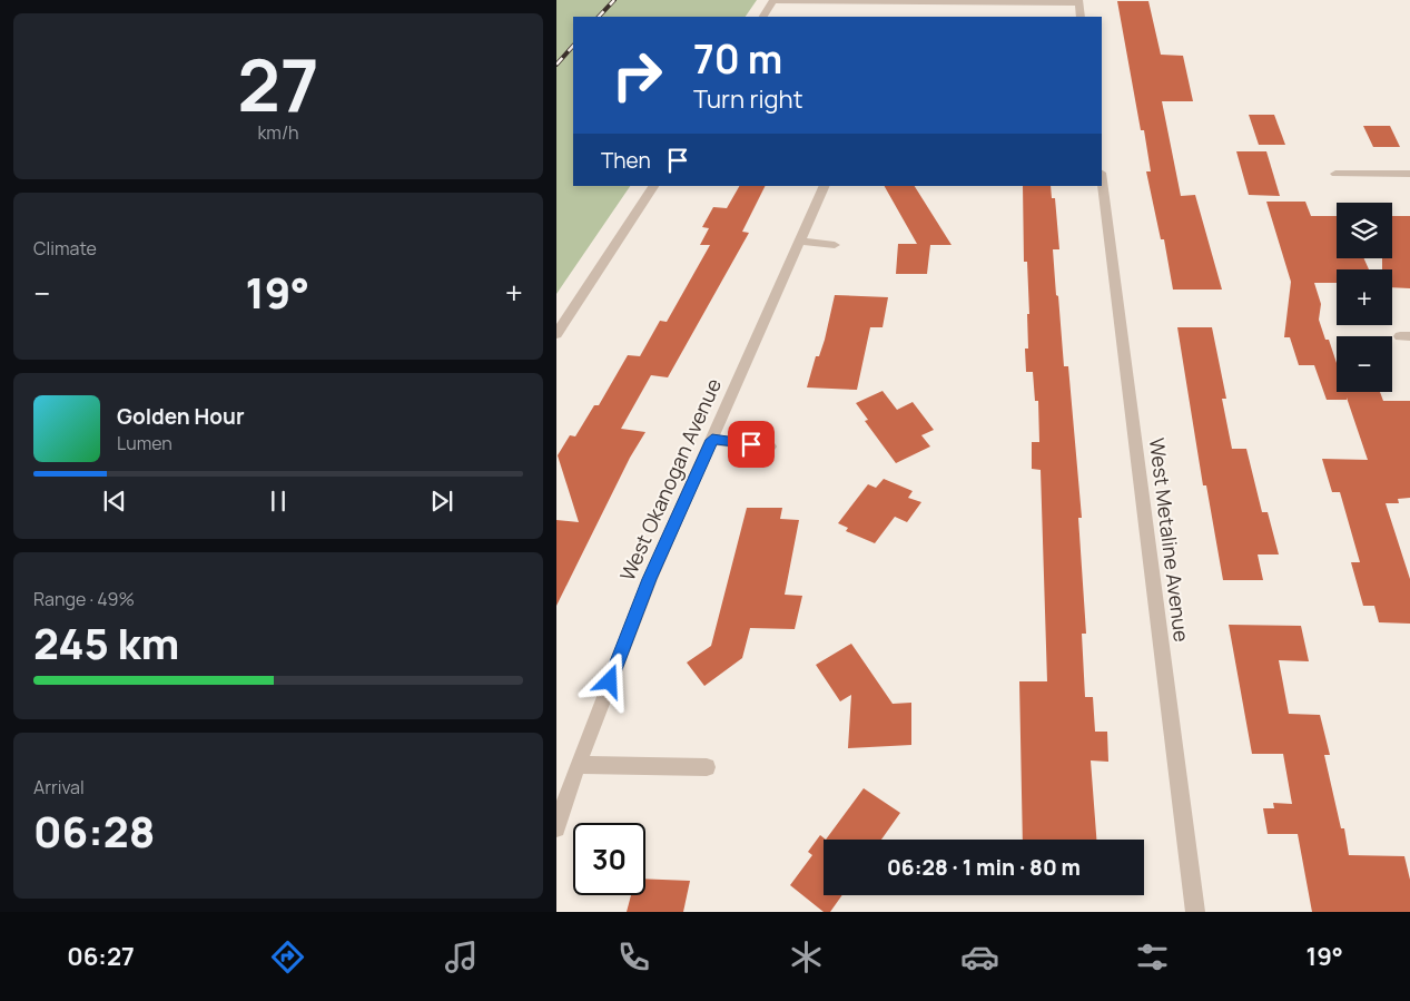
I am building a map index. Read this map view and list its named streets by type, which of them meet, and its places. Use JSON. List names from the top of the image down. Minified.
{"streets":{"street":["West Okanogan Avenue","West Metaline Avenue"]},"page":{"tile":[["27","km/h"],"Climate",["Range · 49%","245 km"],["Arrival","06:28"]],"turn":["70 m","Turn right"],"then":"Then","map_buttons":["+","−"],"heat":["−","19°","+"],"song":["Golden Hour","Lumen"],"limit":"30","trip":"06:28 · 1 min · 80 m","tabs":["06:27","19°"]}}
